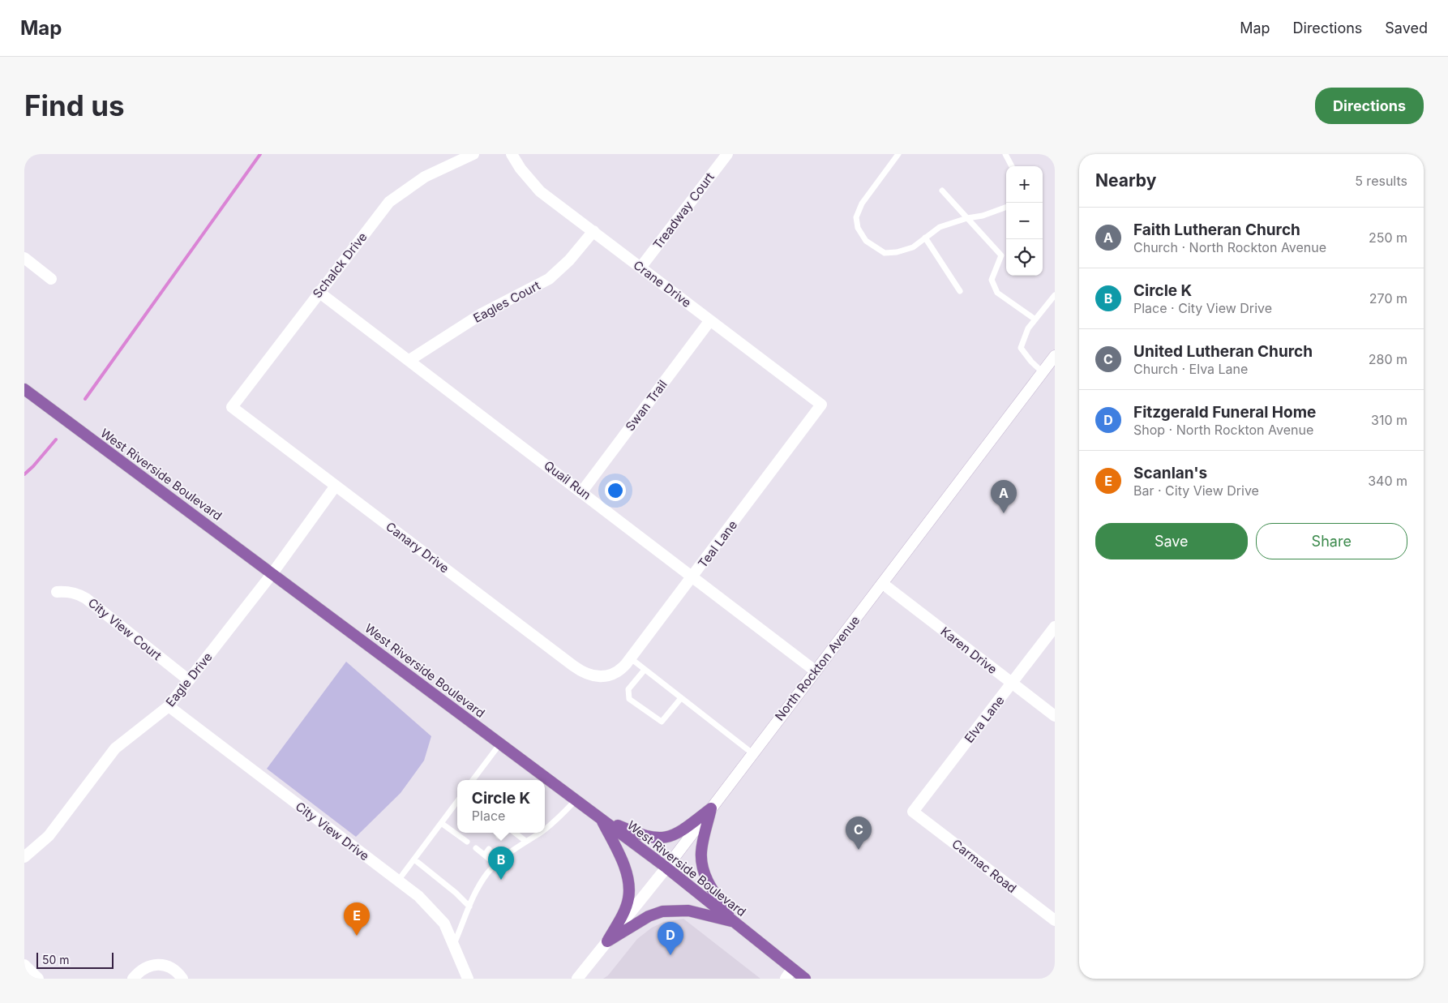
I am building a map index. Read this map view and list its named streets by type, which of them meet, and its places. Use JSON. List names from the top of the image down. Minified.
{"streets":{"main road":["West Riverside Boulevard"],"street":["Treadway Court","Schalck Drive","Crane Drive","Eagles Court","Swan Trail","Quail Run","Teal Lane","Canary Drive","City View Court","Karen Drive","North Rockton Avenue","Eagle Drive","Elva Lane","City View Drive","Carmac Road"]},"crossings":[["Treadway Court","Crane Drive"],["Schalck Drive","Quail Run"],["Schalck Drive","Canary Drive"],["Crane Drive","Eagles Court"],["Crane Drive","Swan Trail"],["Crane Drive","Teal Lane"],["Eagles Court","Quail Run"],["Swan Trail","Quail Run"],["West Riverside Boulevard","North Rockton Avenue"],["West Riverside Boulevard","Eagle Drive"],["Quail Run","Teal Lane"],["Quail Run","North Rockton Avenue"],["Teal Lane","Canary Drive"],["Canary Drive","Eagle Drive"],["City View Court","Eagle Drive"],["Karen Drive","North Rockton Avenue"],["Karen Drive","Elva Lane"],["Eagle Drive","City View Drive"],["Elva Lane","Carmac Road"]],"scale_bar":"50 m","page":{"header":"Map","nav":["Map","Directions","Saved"],"buttons":["Directions",["Save","Share"]],"title":"Find us","heading":["Nearby","5 results"],"map_buttons":["+","−"],"list":[{"mark":"A","name":"Faith Lutheran Church","note":"Church · North Rockton Avenue","value":"250 m"},{"mark":"B","name":"Circle K","note":"Place · City View Drive","value":"270 m"},{"mark":"C","name":"United Lutheran Church","note":"Church · Elva Lane","value":"280 m"},{"mark":"D","name":"Fitzgerald Funeral Home","note":"Shop · North Rockton Avenue","value":"310 m"},{"mark":"E","name":"Scanlan's","note":"Bar · City View Drive","value":"340 m"}],"pins":["A","C","B","E","D"],"popup":["Circle K","Place"],"scale":"50 m"}}
